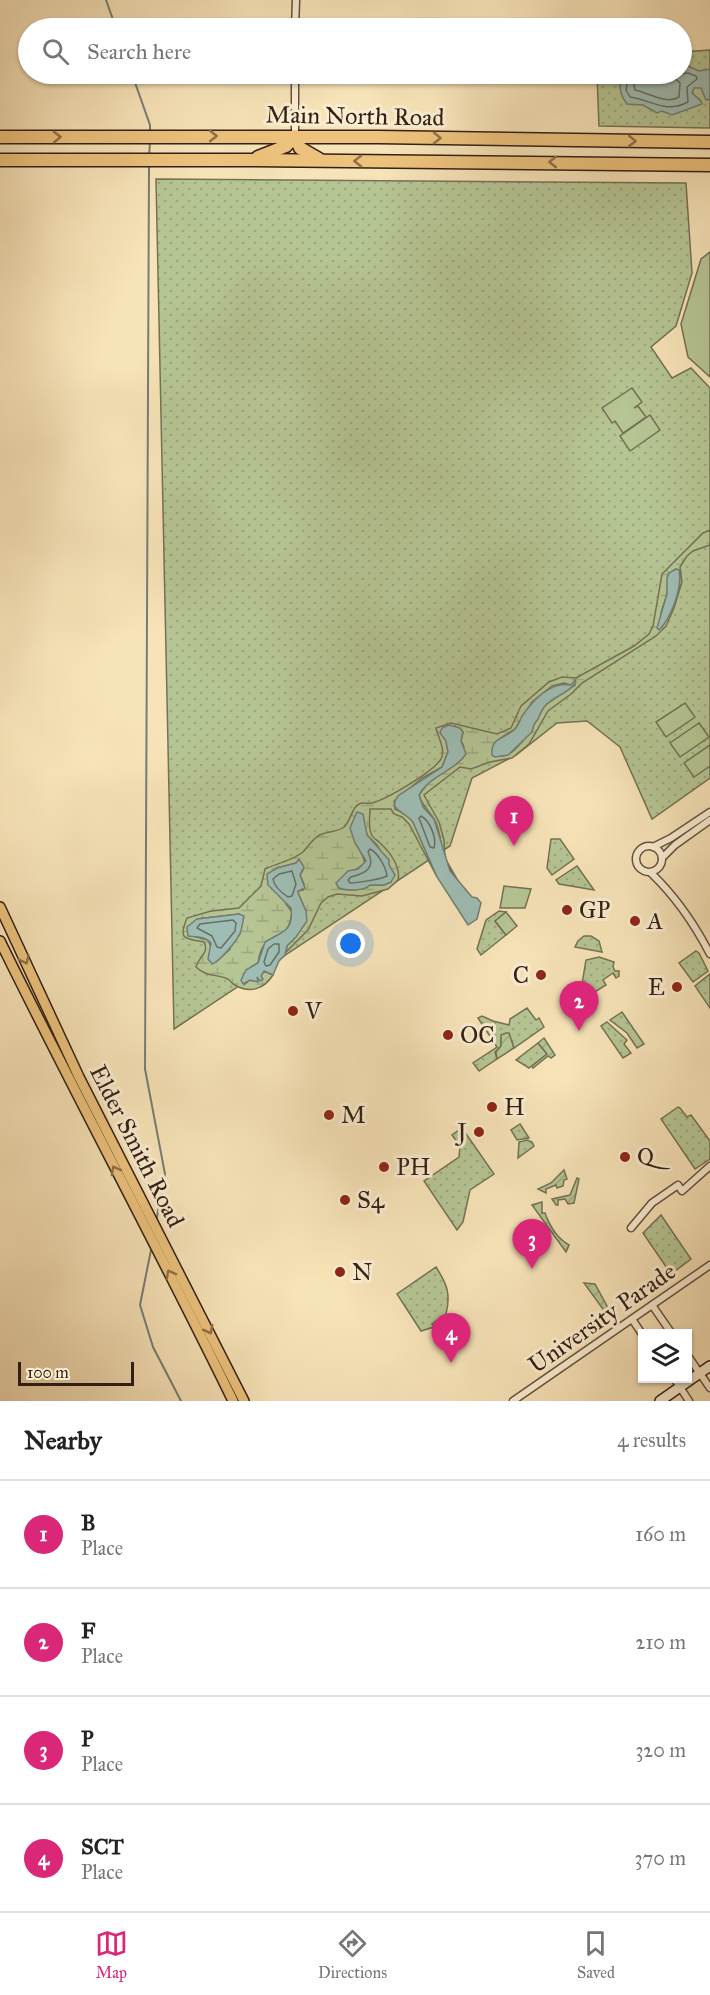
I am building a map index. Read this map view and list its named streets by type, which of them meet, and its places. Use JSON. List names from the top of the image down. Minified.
{"streets":{"highway":["Main North Road"],"main road":["Elder Smith Road"],"street":["University Parade"]},"places":["GP","A","C","E","V","OC","H","M","J","Q","PH","S4","N"],"scale_bar":"100 m","page":{"search":"Search here","pins":["1","2","3","4"],"scale":"100 m","heading":["Nearby","4 results"],"list":[{"mark":"1","name":"B","note":"Place","value":"160 m"},{"mark":"2","name":"F","note":"Place","value":"210 m"},{"mark":"3","name":"P","note":"Place","value":"320 m"},{"mark":"4","name":"SCT","note":"Place","value":"370 m"}],"nav":["Map","Directions","Saved"]}}
